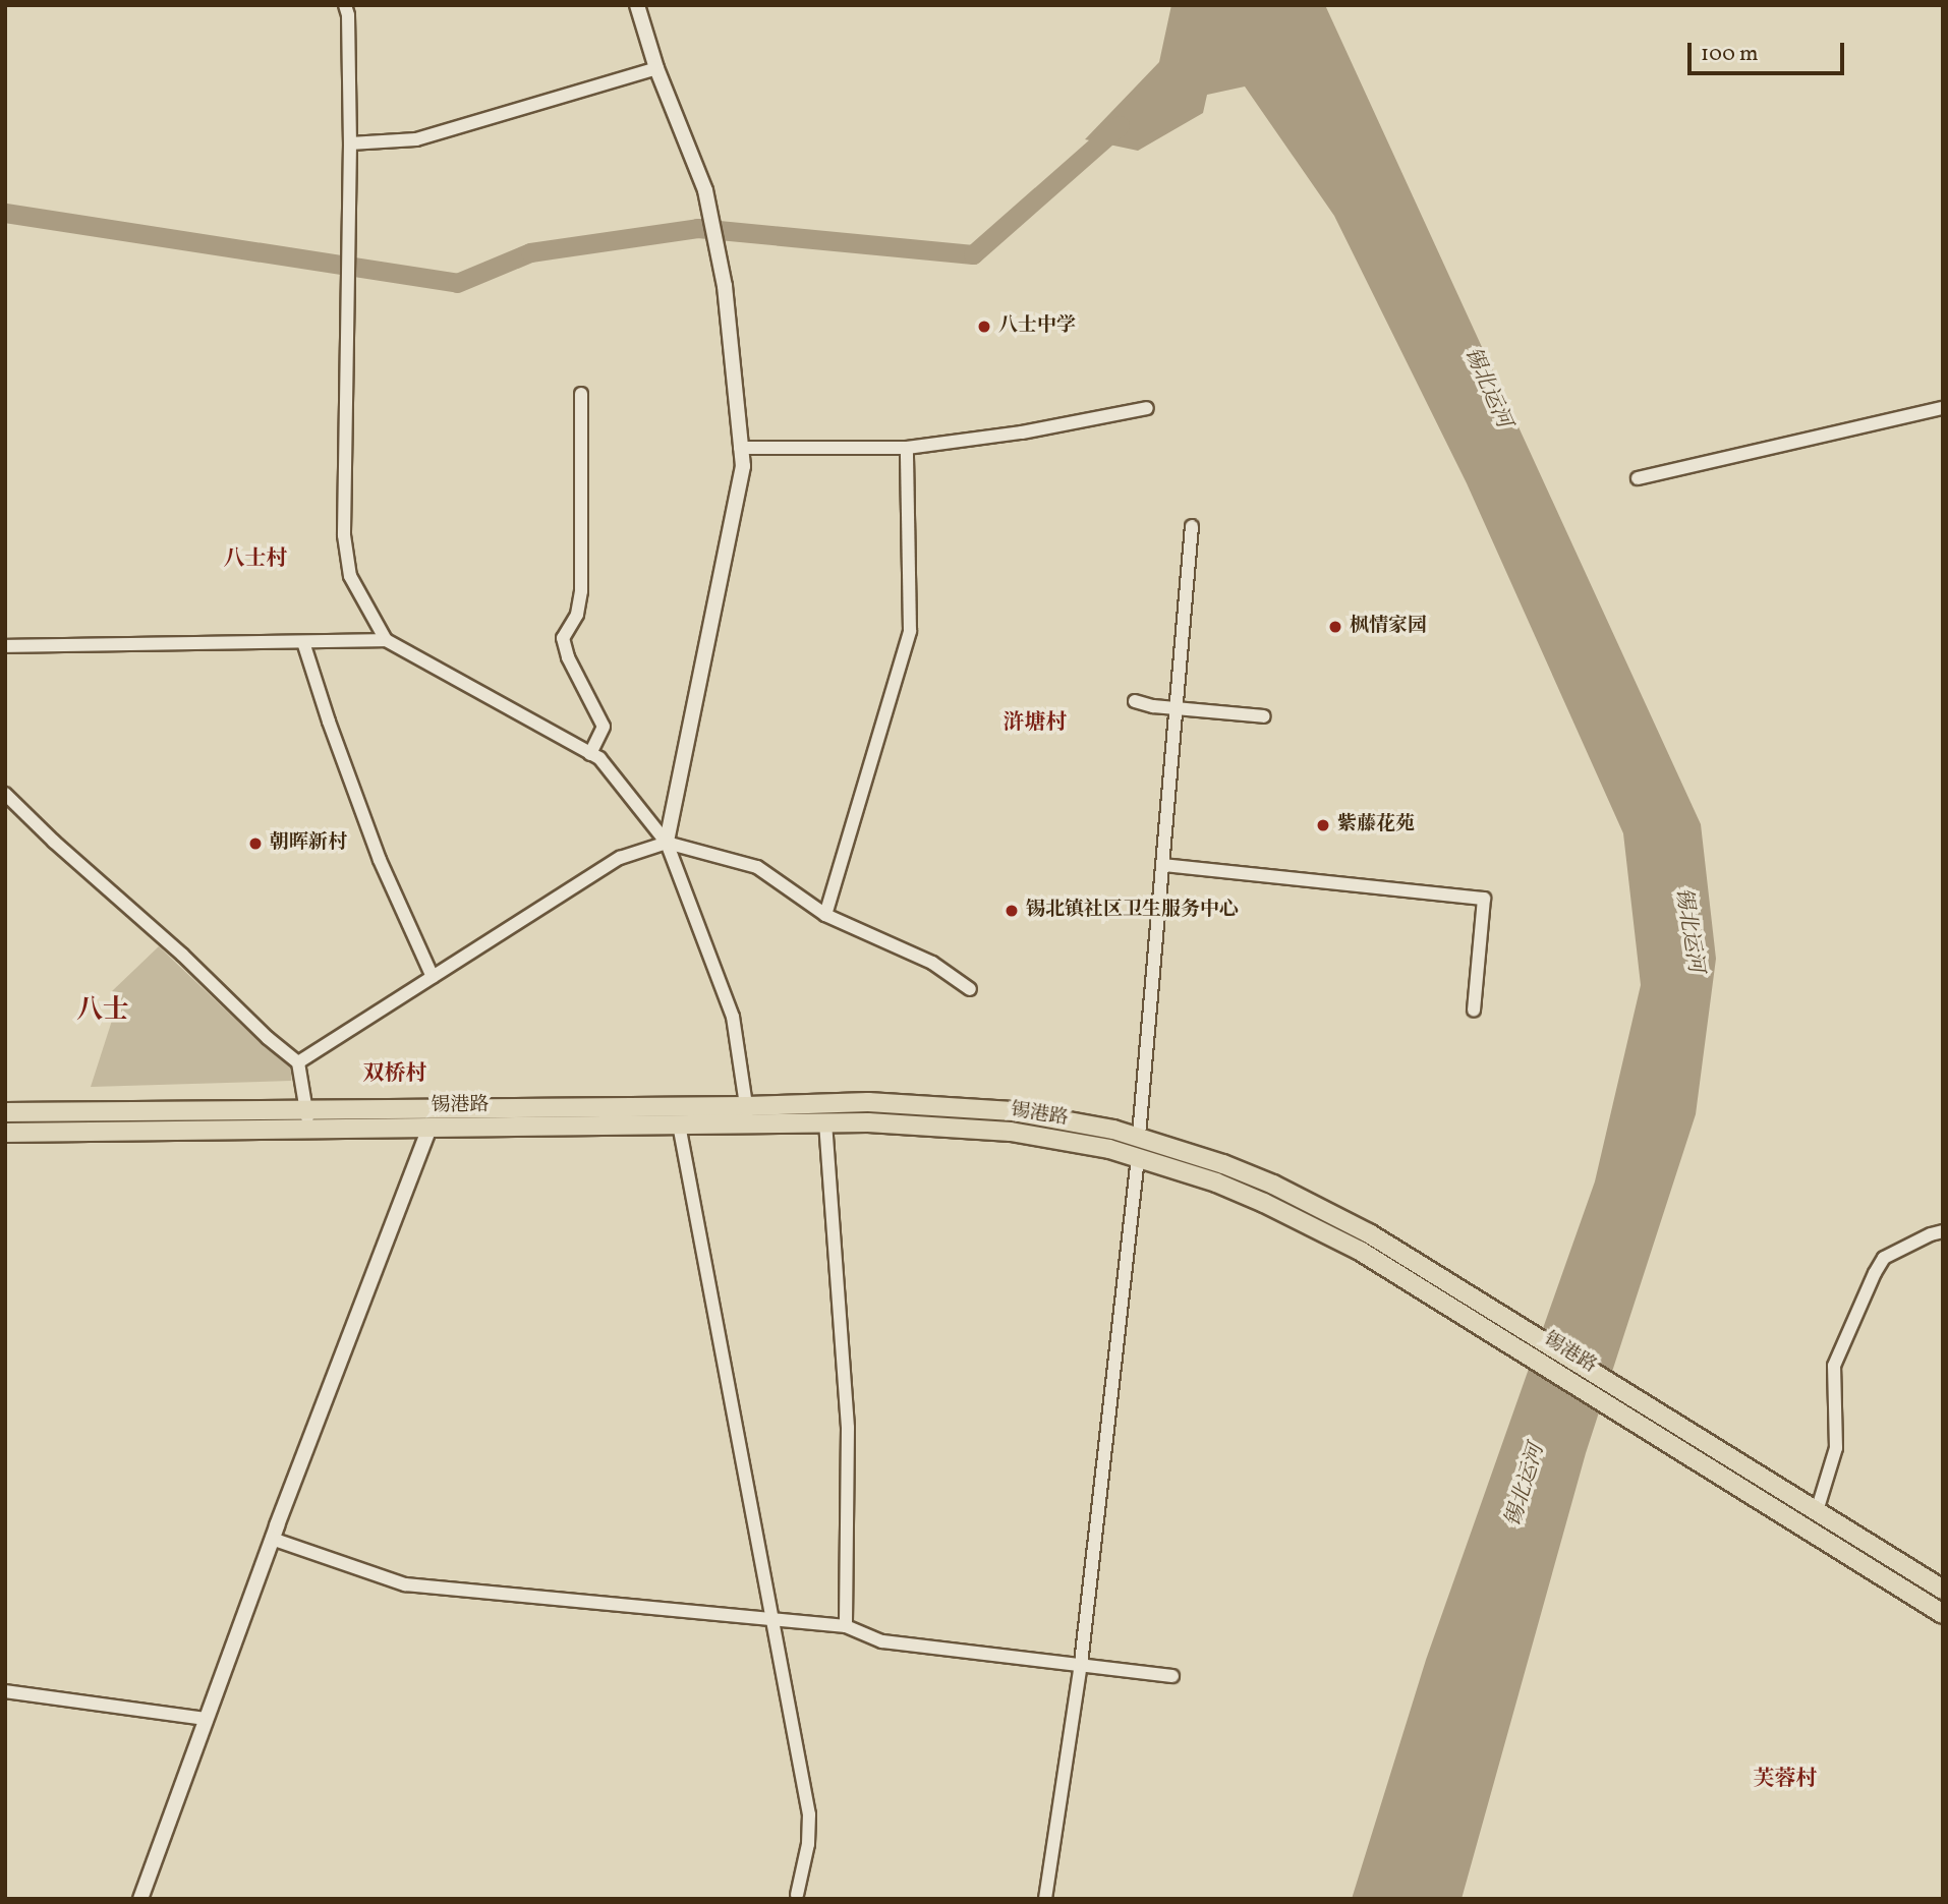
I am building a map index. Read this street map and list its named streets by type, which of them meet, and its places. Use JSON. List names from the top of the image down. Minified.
{"streets":{"main road":["锡港路"]},"districts":["八士村","浒塘村","八士","双桥村","芙蓉村"],"water":["锡北运河"],"places":["八士中学","枫情家园","紫藤花苑","朝晖新村","锡北镇社区卫生服务中心"],"scale_bar":"100 m"}
